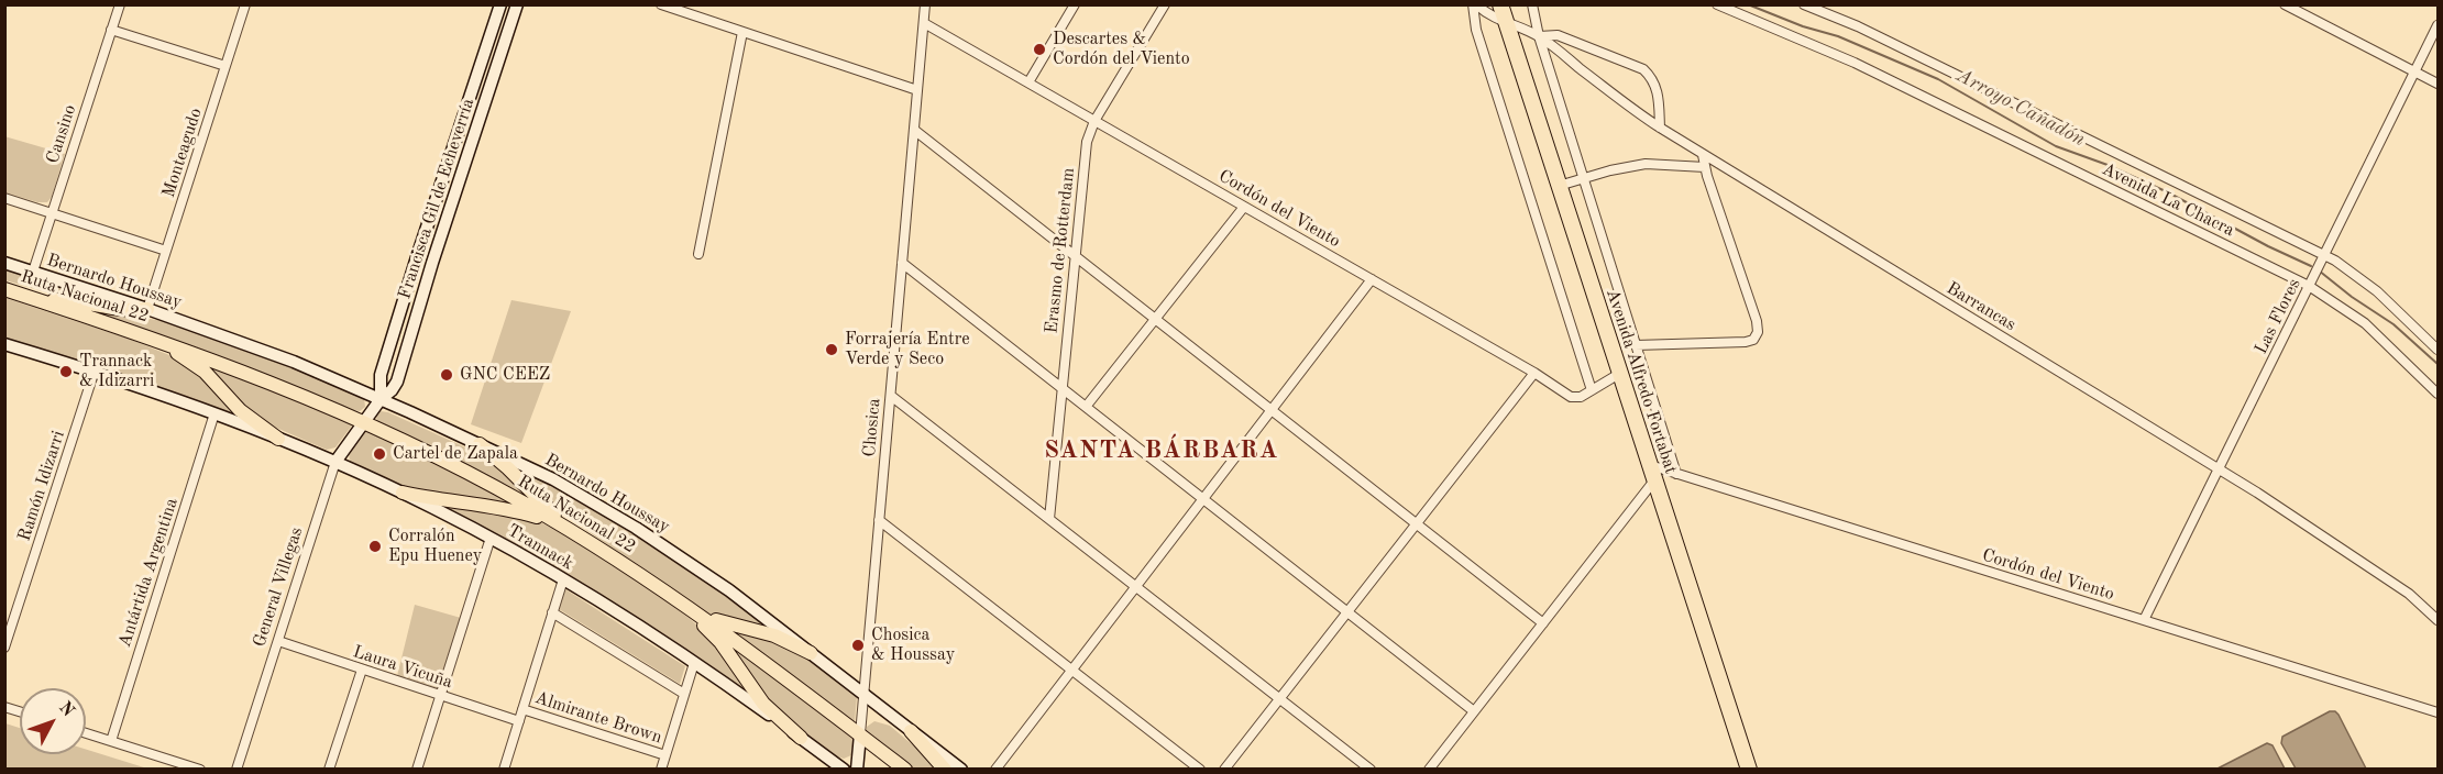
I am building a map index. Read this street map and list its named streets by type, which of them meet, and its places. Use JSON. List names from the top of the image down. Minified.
{"streets":{"highway":["Avenida Alfredo Fortabat"],"main road":["Ruta Nacional 22"],"street":["Cansino","Monteagudo","Francisca Gil de Echeverría","Avenida La Chacra","Cordón del Viento","Erasmo de Rotterdam","Bernardo Houssay","Barrancas","Las Flores","Chosica","Ramón Idizarri","Trannack","Antártida Argentina","General Villegas","Laura Vicuña","Almirante Brown"]},"crossings":[["Cansino","Bernardo Houssay"],["Monteagudo","Bernardo Houssay"],["Francisca Gil de Echeverría","Bernardo Houssay"],["Francisca Gil de Echeverría","Ruta Nacional 22"],["Francisca Gil de Echeverría","General Villegas"],["Avenida La Chacra","Las Flores"],["Cordón del Viento","Erasmo de Rotterdam"],["Cordón del Viento","Las Flores"],["Cordón del Viento","Avenida Alfredo Fortabat"],["Cordón del Viento","Chosica"],["Bernardo Houssay","Chosica"],["Ruta Nacional 22","Chosica"],["Ruta Nacional 22","General Villegas"],["Barrancas","Las Flores"],["Barrancas","Avenida Alfredo Fortabat"],["Ramón Idizarri","Trannack"],["Trannack","Antártida Argentina"],["Trannack","General Villegas"],["General Villegas","Laura Vicuña"]],"districts":["SANTA BÁRBARA"],"water":["Arroyo Cañadón"],"places":["Descartes & Cordón del Viento","Forrajería Entre Verde y Seco","Trannack & Idizarri","GNC CEEZ","Cartel de Zapala","Corralón Epu Hueney","Chosica & Houssay"],"north":"top right"}
